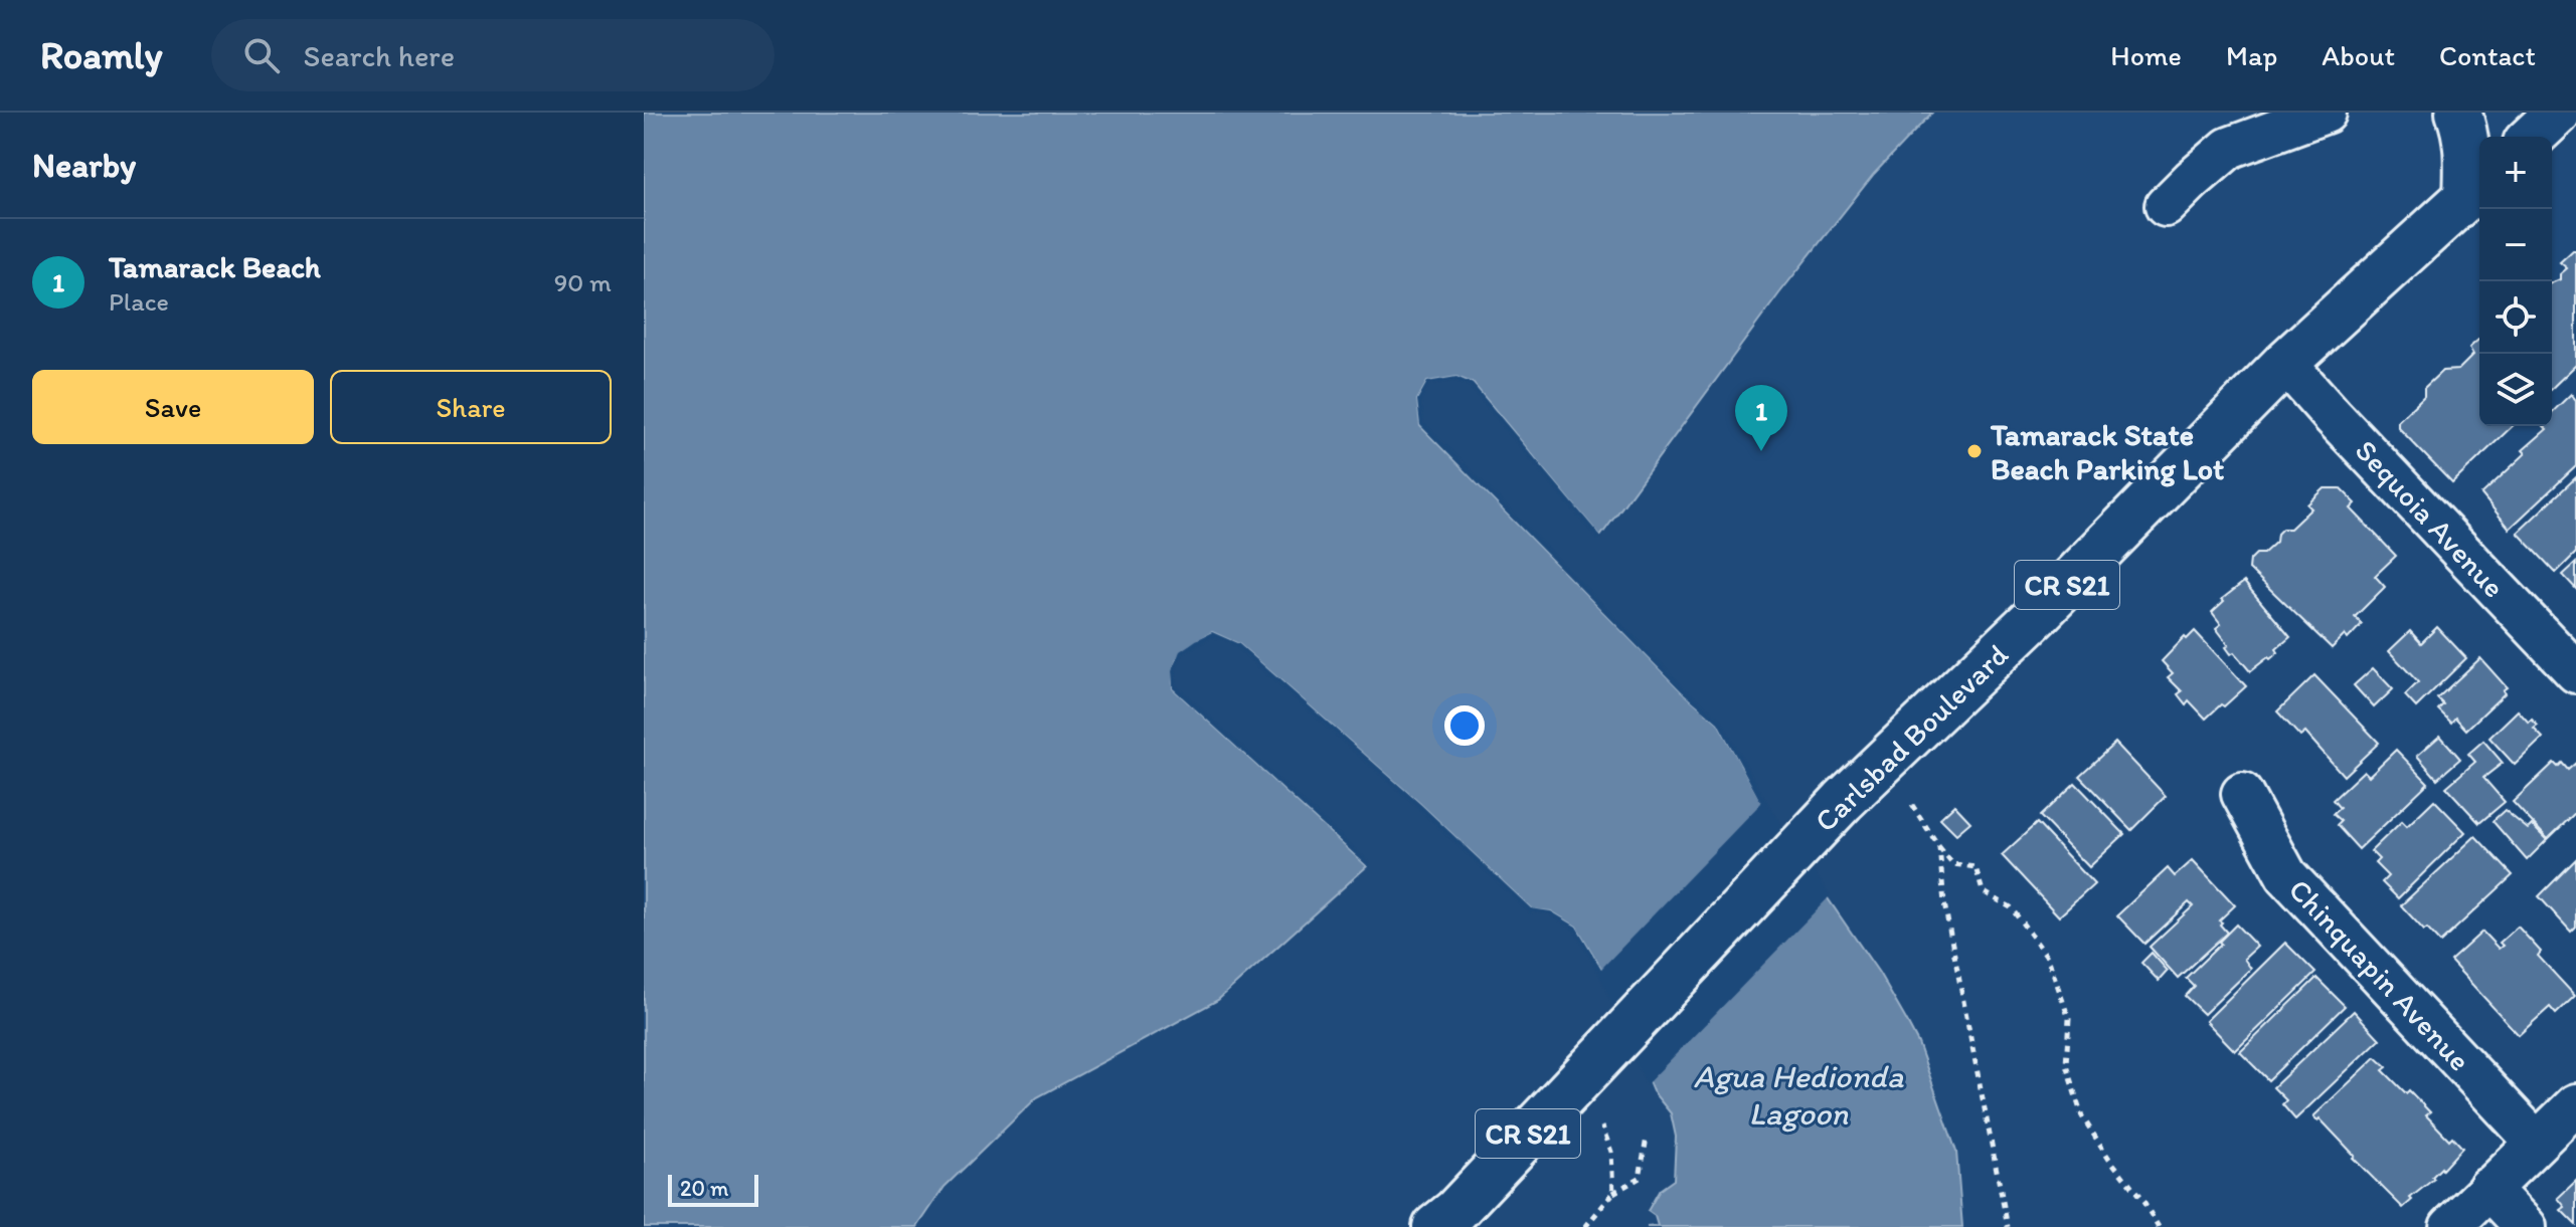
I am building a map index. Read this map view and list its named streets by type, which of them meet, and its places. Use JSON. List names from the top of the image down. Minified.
{"streets":{"main road":["CR S21","Carlsbad Boulevard"],"street":["Sequoia Avenue","Chinquapin Avenue"]},"crossings":[["Sequoia Avenue","Carlsbad Boulevard"]],"water":["Agua Hedionda Lagoon"],"places":["Tamarack State Beach Parking Lot"],"scale_bar":"20 m","page":{"header":"Roamly","search":"Search here","nav":["Home","Map","About","Contact"],"heading":"Nearby","map_buttons":["+","−"],"list":[{"mark":"1","name":"Tamarack Beach","note":"Place","value":"90 m"}],"buttons":["Save","Share"],"pins":"1","scale":"20 m"}}
